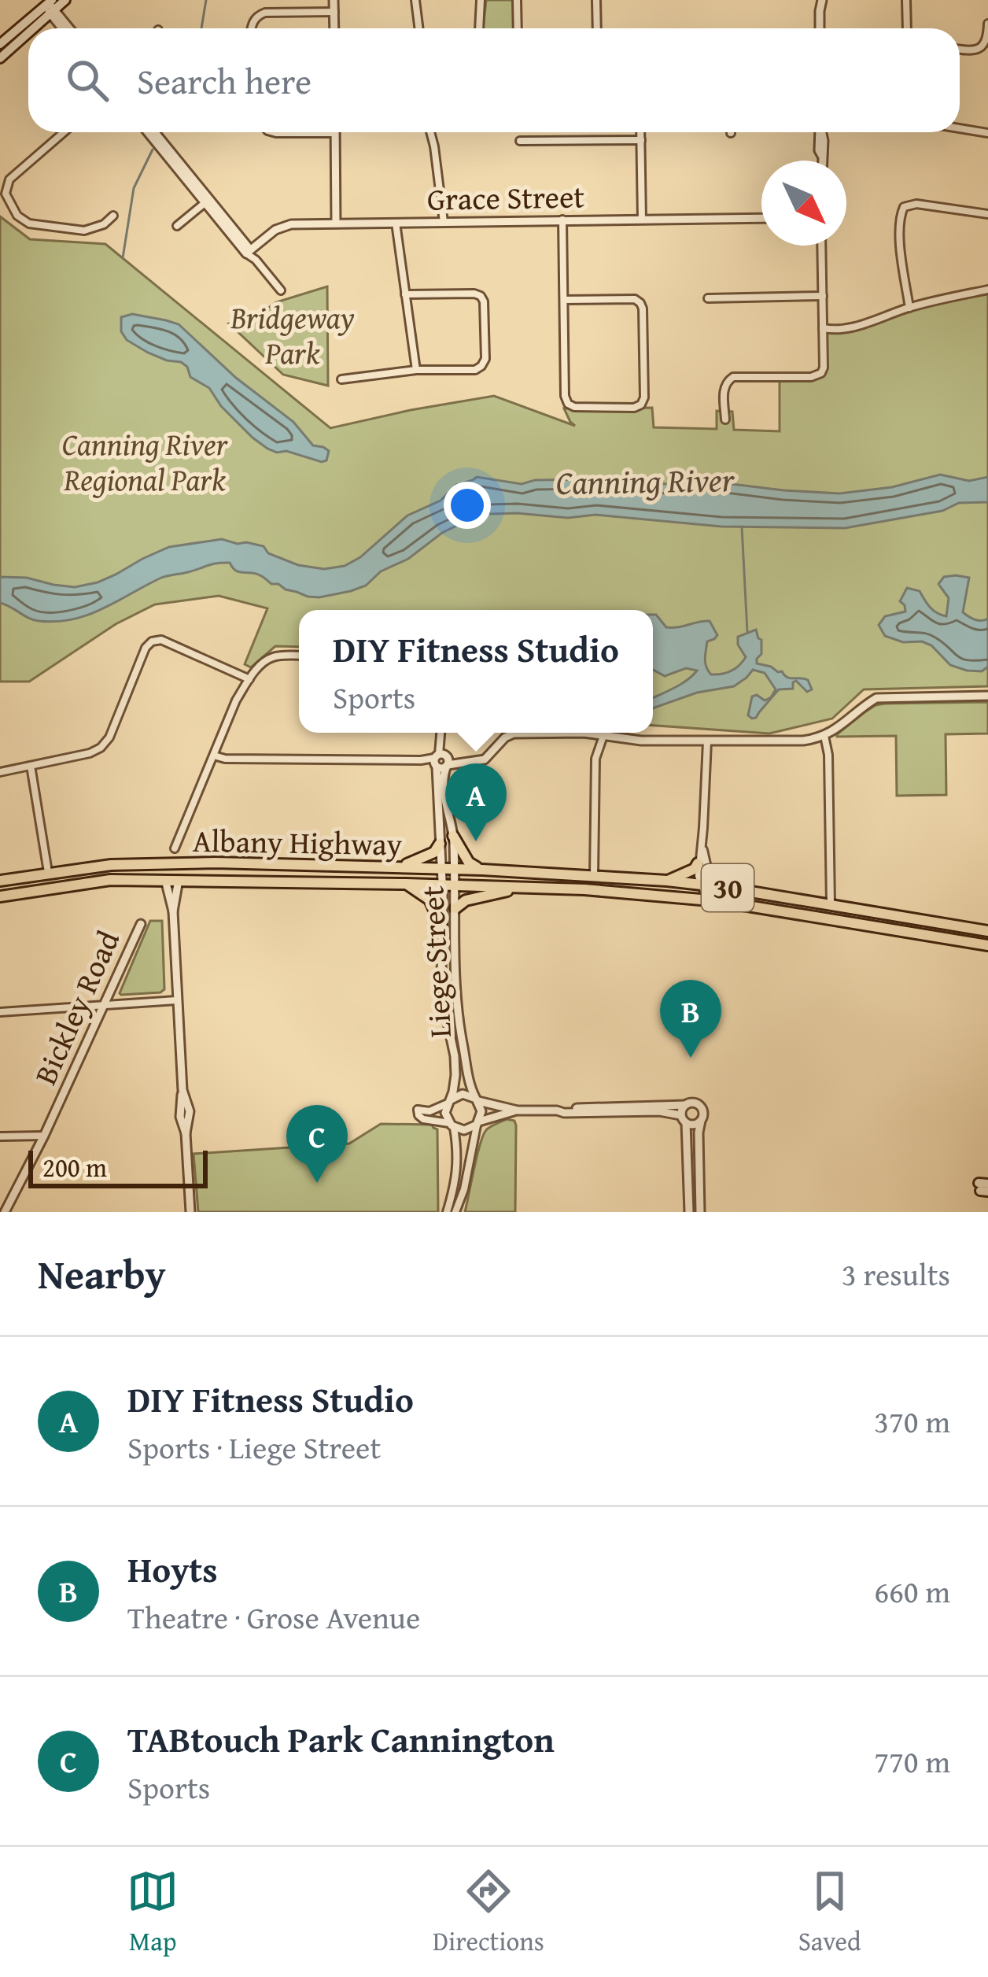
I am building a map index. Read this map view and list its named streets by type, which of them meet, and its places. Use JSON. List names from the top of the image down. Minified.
{"streets":{"highway":["Albany Highway","30"],"street":["Grace Street","Liege Street","Bickley Road"]},"crossings":[["Albany Highway","Liege Street"]],"water":["Canning River"],"parks":["Bridgeway Park","Canning River Regional Park"],"scale_bar":"200 m","north":"bottom right","page":{"search":"Search here","popup":["DIY Fitness Studio","Sports"],"pins":["A","B","C"],"scale":"200 m","heading":["Nearby","3 results"],"list":[{"mark":"A","name":"DIY Fitness Studio","note":"Sports · Liege Street","value":"370 m"},{"mark":"B","name":"Hoyts","note":"Theatre · Grose Avenue","value":"660 m"},{"mark":"C","name":"TABtouch Park Cannington","note":"Sports","value":"770 m"}],"nav":["Map","Directions","Saved"]}}
